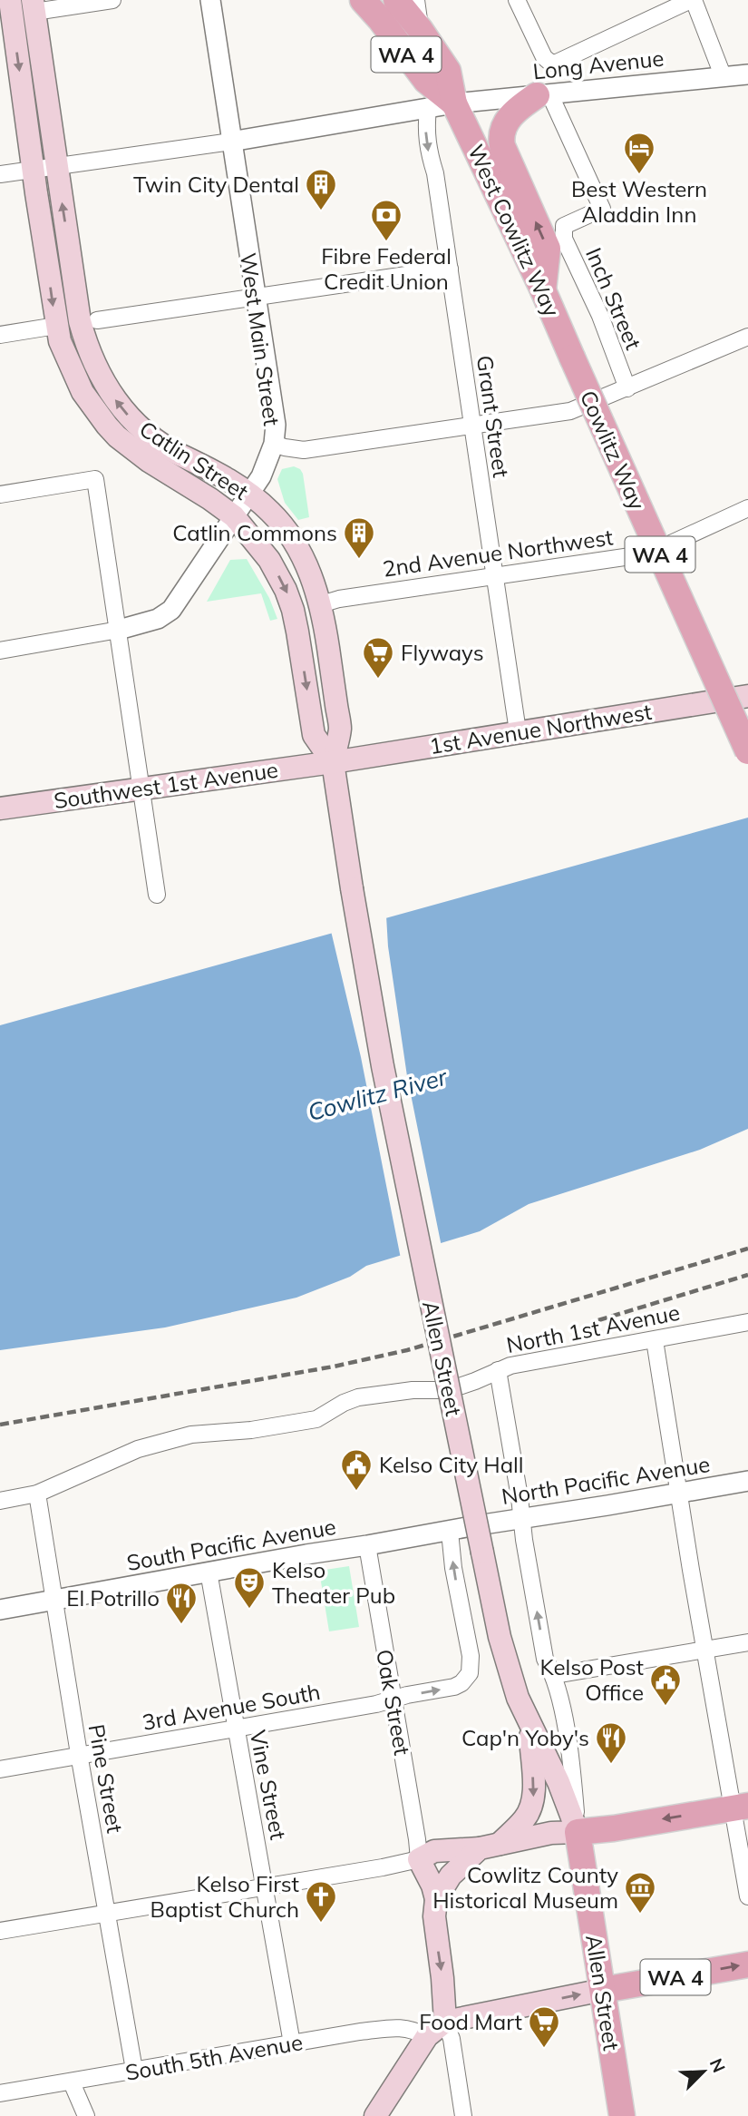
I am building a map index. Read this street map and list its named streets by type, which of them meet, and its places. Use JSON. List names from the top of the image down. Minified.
{"streets":{"main road":["WA 4","West Cowlitz Way","Cowlitz Way","Catlin Street","1st Avenue Northwest","Southwest 1st Avenue","Allen Street"],"street":["Long Avenue","Inch Street","West Main Street","Grant Street","2nd Avenue Northwest","North 1st Avenue","North Pacific Avenue","South Pacific Avenue","Oak Street","3rd Avenue South","Pine Street","Vine Street","South 5th Avenue"]},"crossings":[["WA 4","Allen Street"],["Long Avenue","West Cowlitz Way"],["Long Avenue","Inch Street"],["Long Avenue","West Main Street"],["Long Avenue","Grant Street"],["West Cowlitz Way","Cowlitz Way"],["West Main Street","Catlin Street"],["Grant Street","2nd Avenue Northwest"],["Grant Street","1st Avenue Northwest"],["Catlin Street","2nd Avenue Northwest"],["Catlin Street","1st Avenue Northwest"],["Catlin Street","Southwest 1st Avenue"],["Catlin Street","Allen Street"],["1st Avenue Northwest","Southwest 1st Avenue"],["1st Avenue Northwest","Allen Street"],["Southwest 1st Avenue","Allen Street"],["North 1st Avenue","Allen Street"],["North 1st Avenue","Pine Street"],["Allen Street","North Pacific Avenue"],["North Pacific Avenue","South Pacific Avenue"],["South Pacific Avenue","Oak Street"],["South Pacific Avenue","3rd Avenue South"],["South Pacific Avenue","Pine Street"],["South Pacific Avenue","Vine Street"],["Oak Street","3rd Avenue South"],["3rd Avenue South","Pine Street"],["3rd Avenue South","Vine Street"],["Pine Street","South 5th Avenue"],["Vine Street","South 5th Avenue"]],"water":["Cowlitz River"],"places":{"hotel":["Best Western Aladdin Inn"],"building":["Twin City Dental","Catlin Commons"],"bank":["Fibre Federal Credit Union"],"supermarket":["Flyways","Food Mart"],"public building":["Kelso City Hall","Kelso Post Office"],"theatre":["Kelso Theater Pub"],"restaurant":["El Potrillo","Cap'n Yoby's"],"museum":["Cowlitz County Historical Museum"],"church":["Kelso First Baptist Church"]},"north":"top right"}
